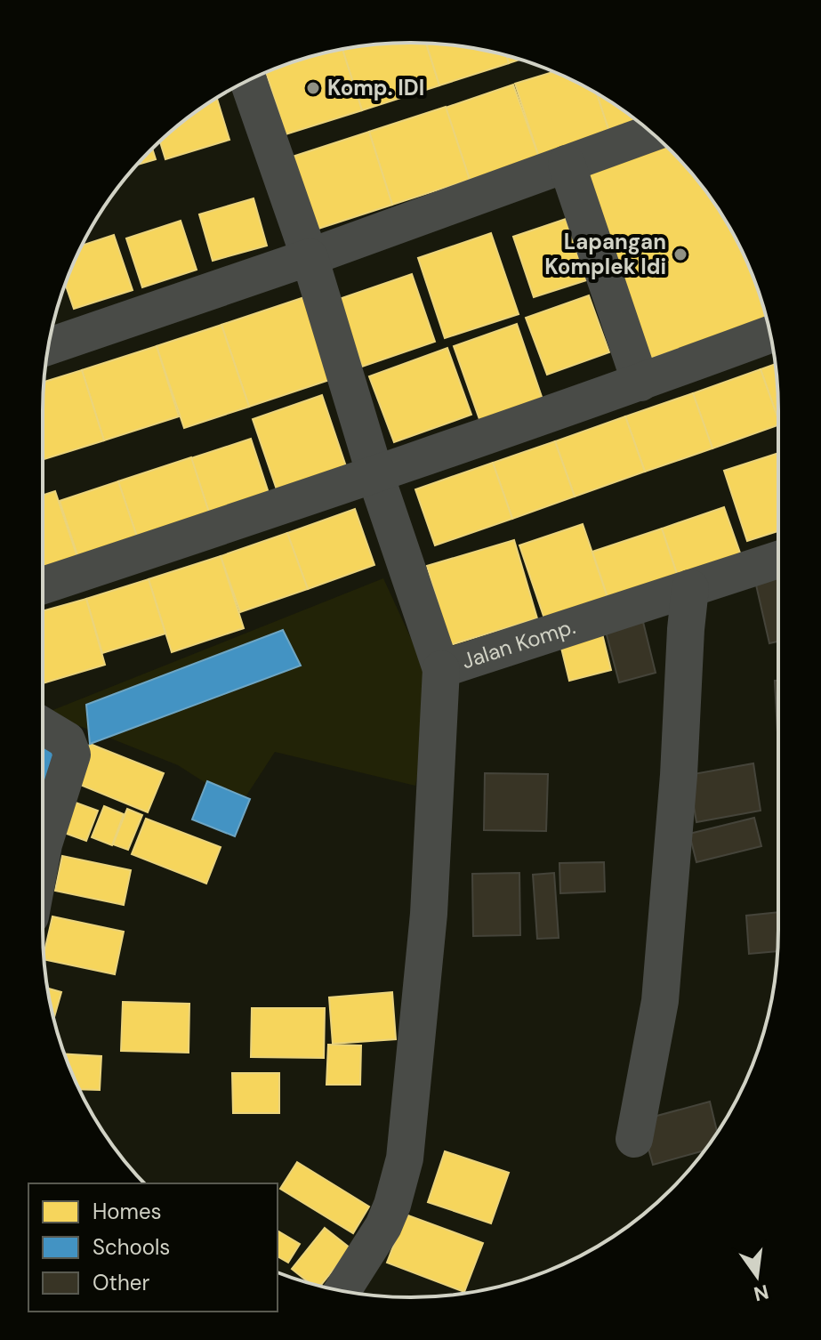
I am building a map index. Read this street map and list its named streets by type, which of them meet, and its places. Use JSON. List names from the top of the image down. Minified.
{"streets":{"street":["Jalan Komp."]},"places":["Komp. IDI","Lapangan Komplek Idi"],"legend":["Homes","Schools","Other"],"north":"bottom"}
